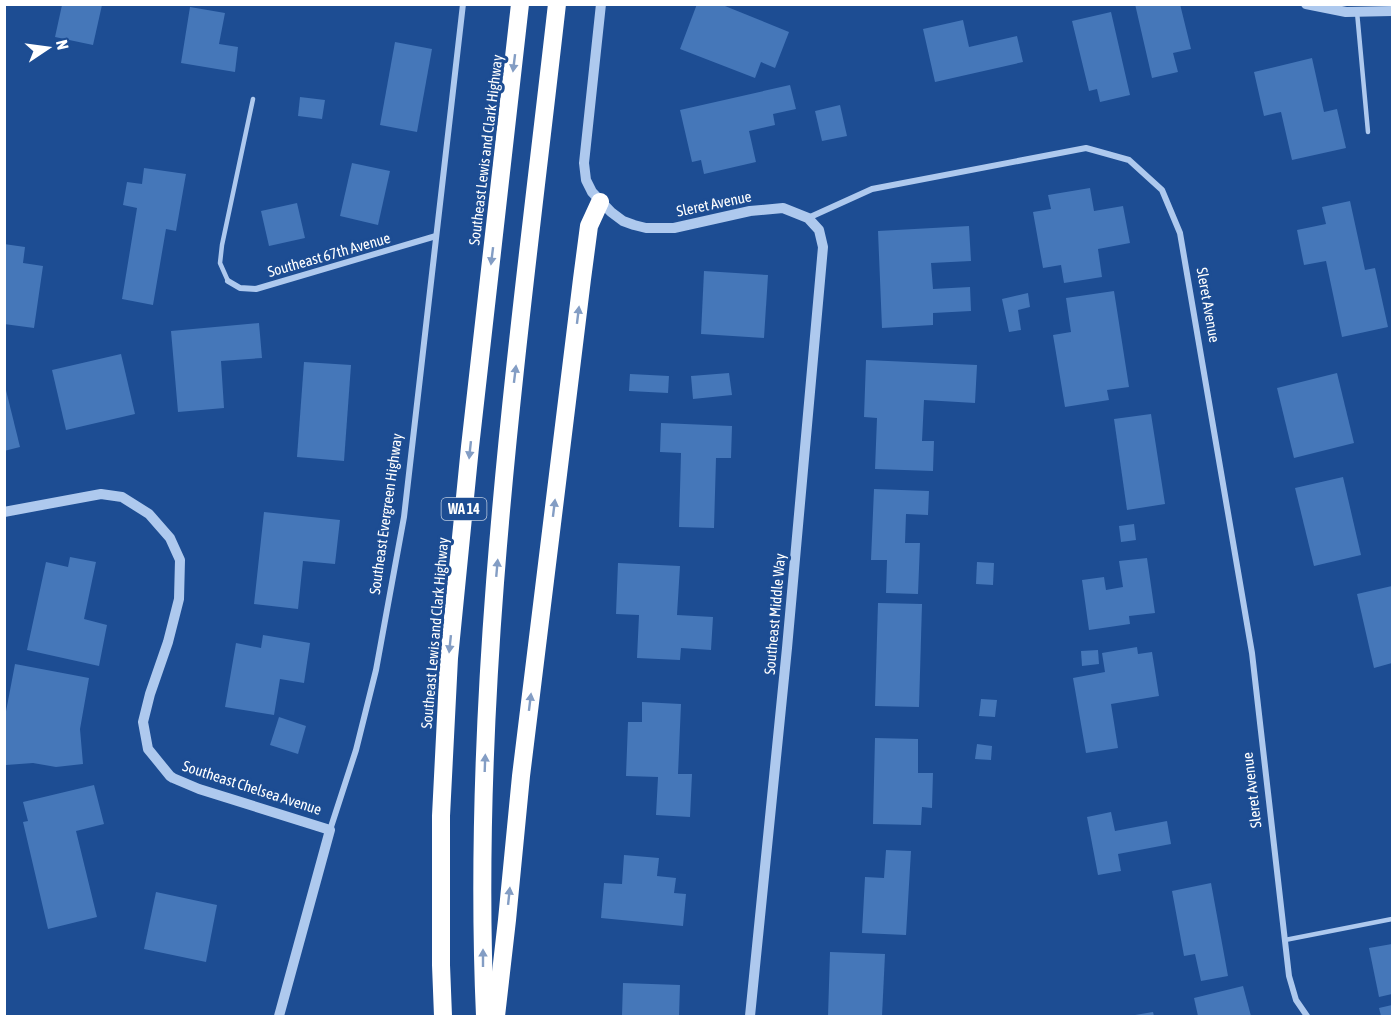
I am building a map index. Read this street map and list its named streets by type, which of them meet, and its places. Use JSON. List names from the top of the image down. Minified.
{"streets":{"highway":["Southeast Lewis and Clark Highway","WA 14"],"street":["Sleret Avenue","Southeast 67th Avenue","Southeast Evergreen Highway","Southeast Middle Way","Southeast Chelsea Avenue"]},"crossings":[["Sleret Avenue","Southeast Middle Way"],["Southeast 67th Avenue","Southeast Evergreen Highway"],["Southeast Evergreen Highway","Southeast Chelsea Avenue"]],"north":"right"}
